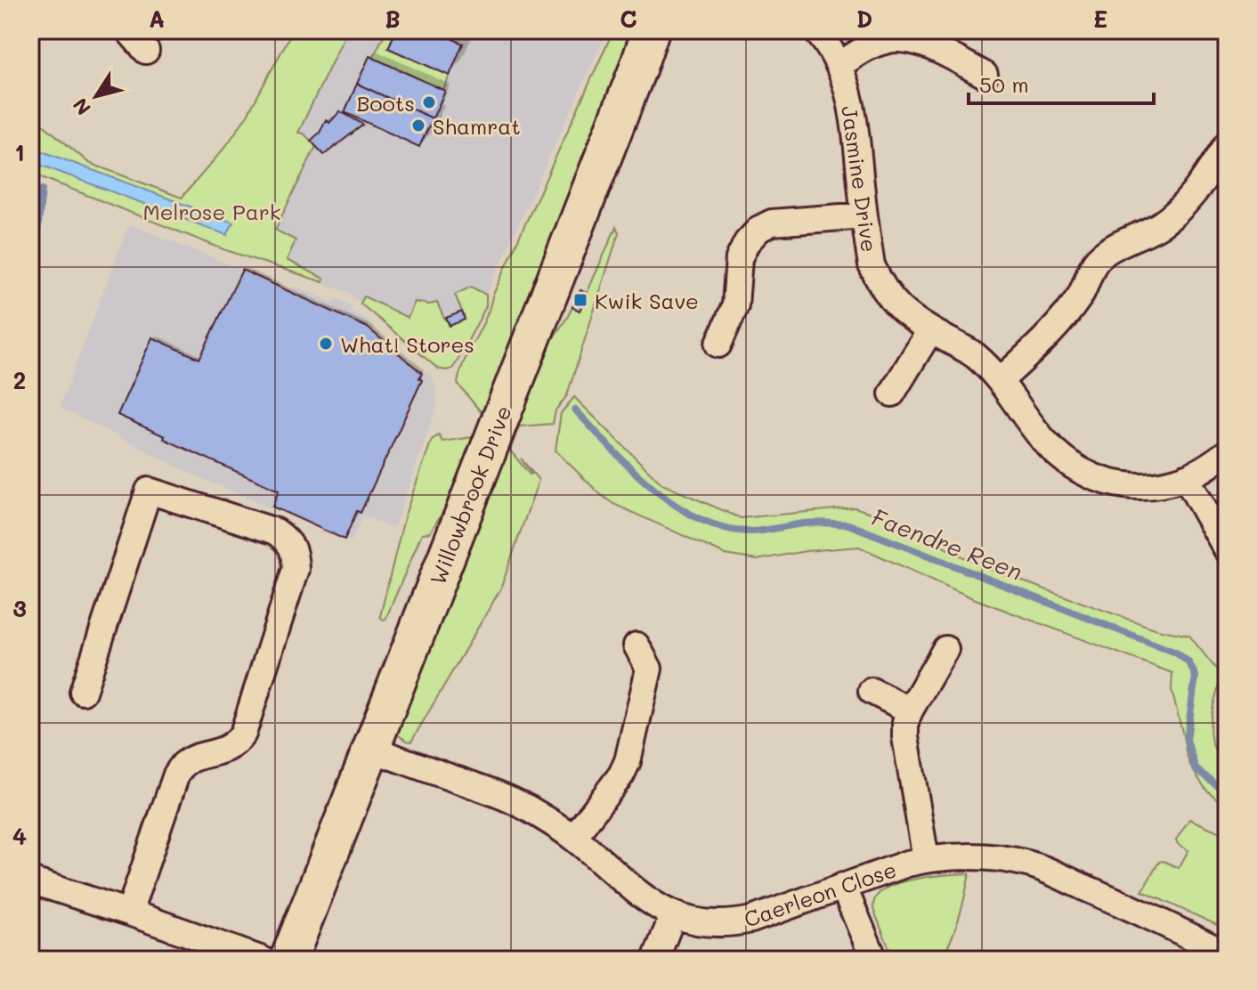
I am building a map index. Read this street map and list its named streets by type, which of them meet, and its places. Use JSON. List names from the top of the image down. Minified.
{"streets":{"street":["Jasmine Drive","Willowbrook Drive","Caerleon Close"]},"crossings":[["Willowbrook Drive","Caerleon Close"]],"water":["Faendre Reen"],"parks":["Melrose Park"],"places":{"other":["Boots","Shamrat","What! Stores"],"transit":["Kwik Save"]},"scale_bar":"50 m","north":"bottom left","grid":{"columns":["A","B","C","D","E"],"rows":["1","2","3","4"]}}
